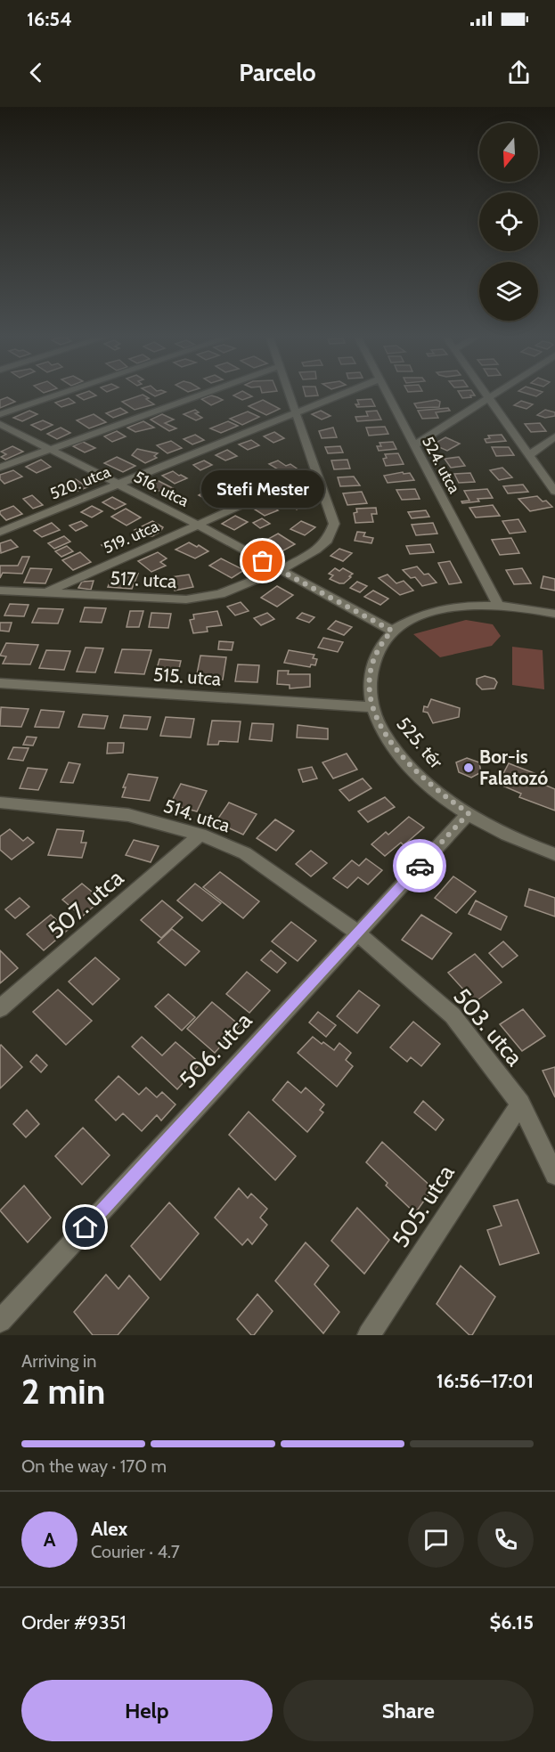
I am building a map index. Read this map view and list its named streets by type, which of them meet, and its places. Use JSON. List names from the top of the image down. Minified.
{"streets":{"street":["524. utca","520. utca","516. utca","519. utca","517. utca","515. utca","525. tér","514. utca","507. utca","503. utca","506. utca","505. utca"]},"crossings":[["524. utca","525. tér"],["520. utca","516. utca"],["520. utca","517. utca"],["516. utca","519. utca"],["516. utca","517. utca"],["516. utca","525. tér"],["519. utca","517. utca"],["515. utca","525. tér"],["525. tér","506. utca"],["514. utca","507. utca"],["514. utca","503. utca"],["514. utca","506. utca"],["503. utca","506. utca"],["503. utca","505. utca"]],"places":["Stefi Mester","Bor-is Falatozó"],"north":"bottom","page":{"status":"16:54","header":"Parcelo","bubble":"Stefi Mester","heading":["2 min","Arriving in","16:56–17:01"],"panel":["Alex","Courier · 4.7","Order #9351","$6.15"],"bar":"On the way · 170 m","round":"A","buttons":["Help","Share"]}}
